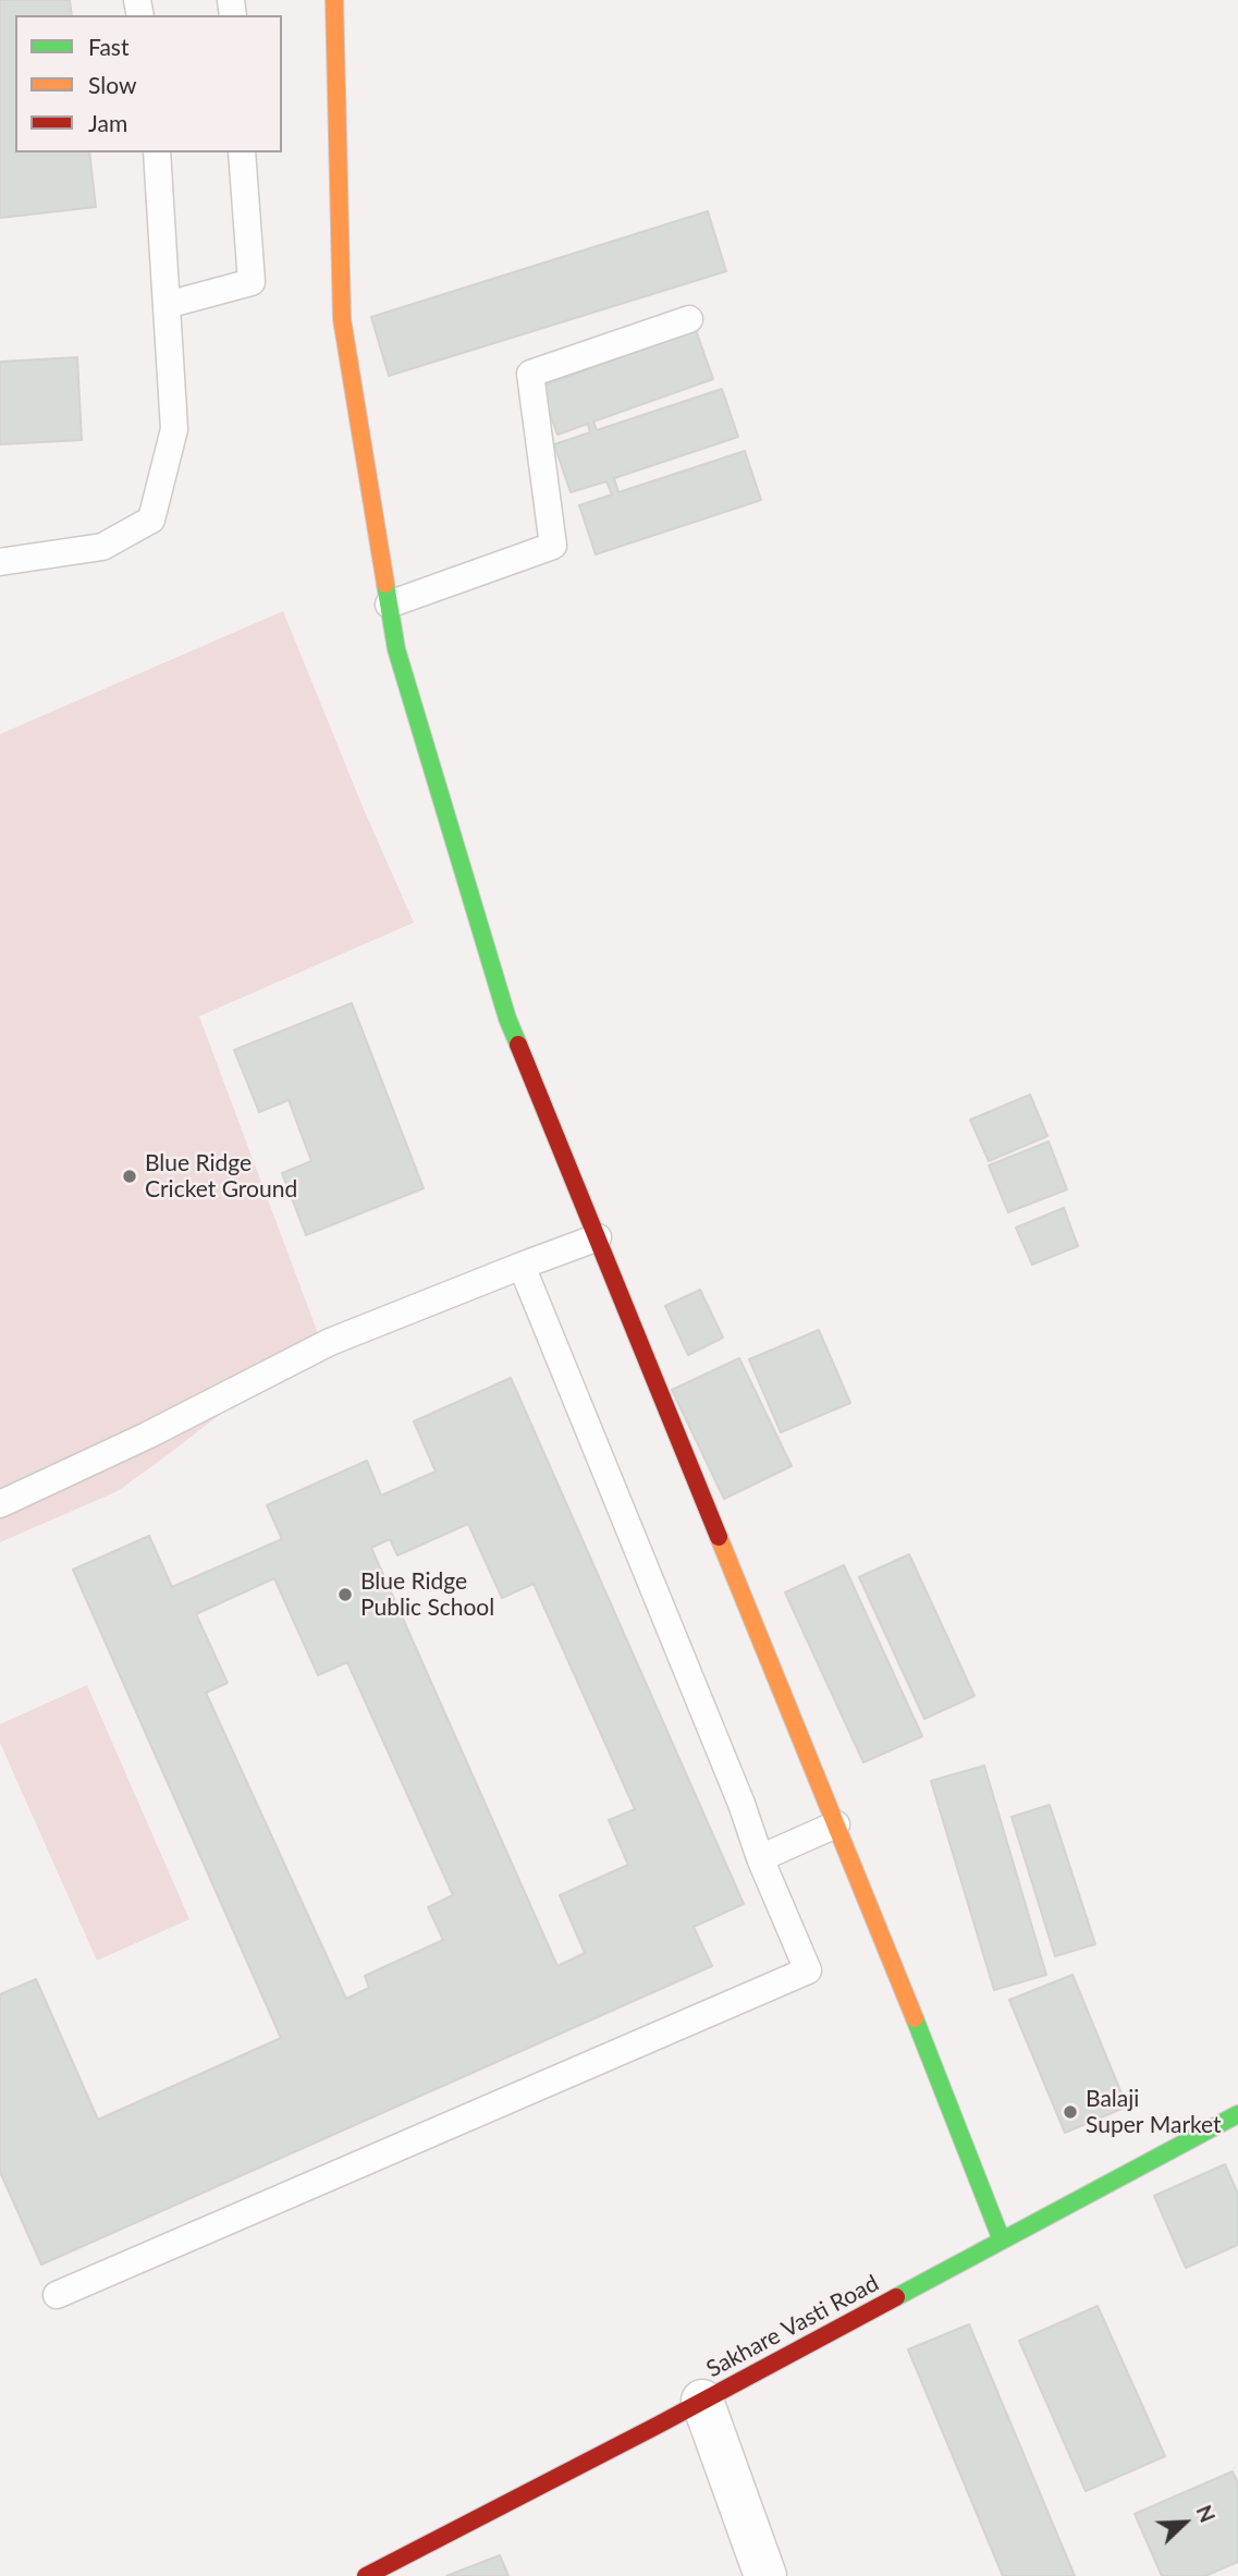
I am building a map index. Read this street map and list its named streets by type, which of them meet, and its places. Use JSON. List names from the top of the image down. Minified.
{"streets":{"street":["Sakhare Vasti Road"]},"places":["Blue Ridge Cricket Ground","Blue Ridge Public School","Balaji Super Market"],"legend":["Fast","Slow","Jam"],"north":"top right"}
